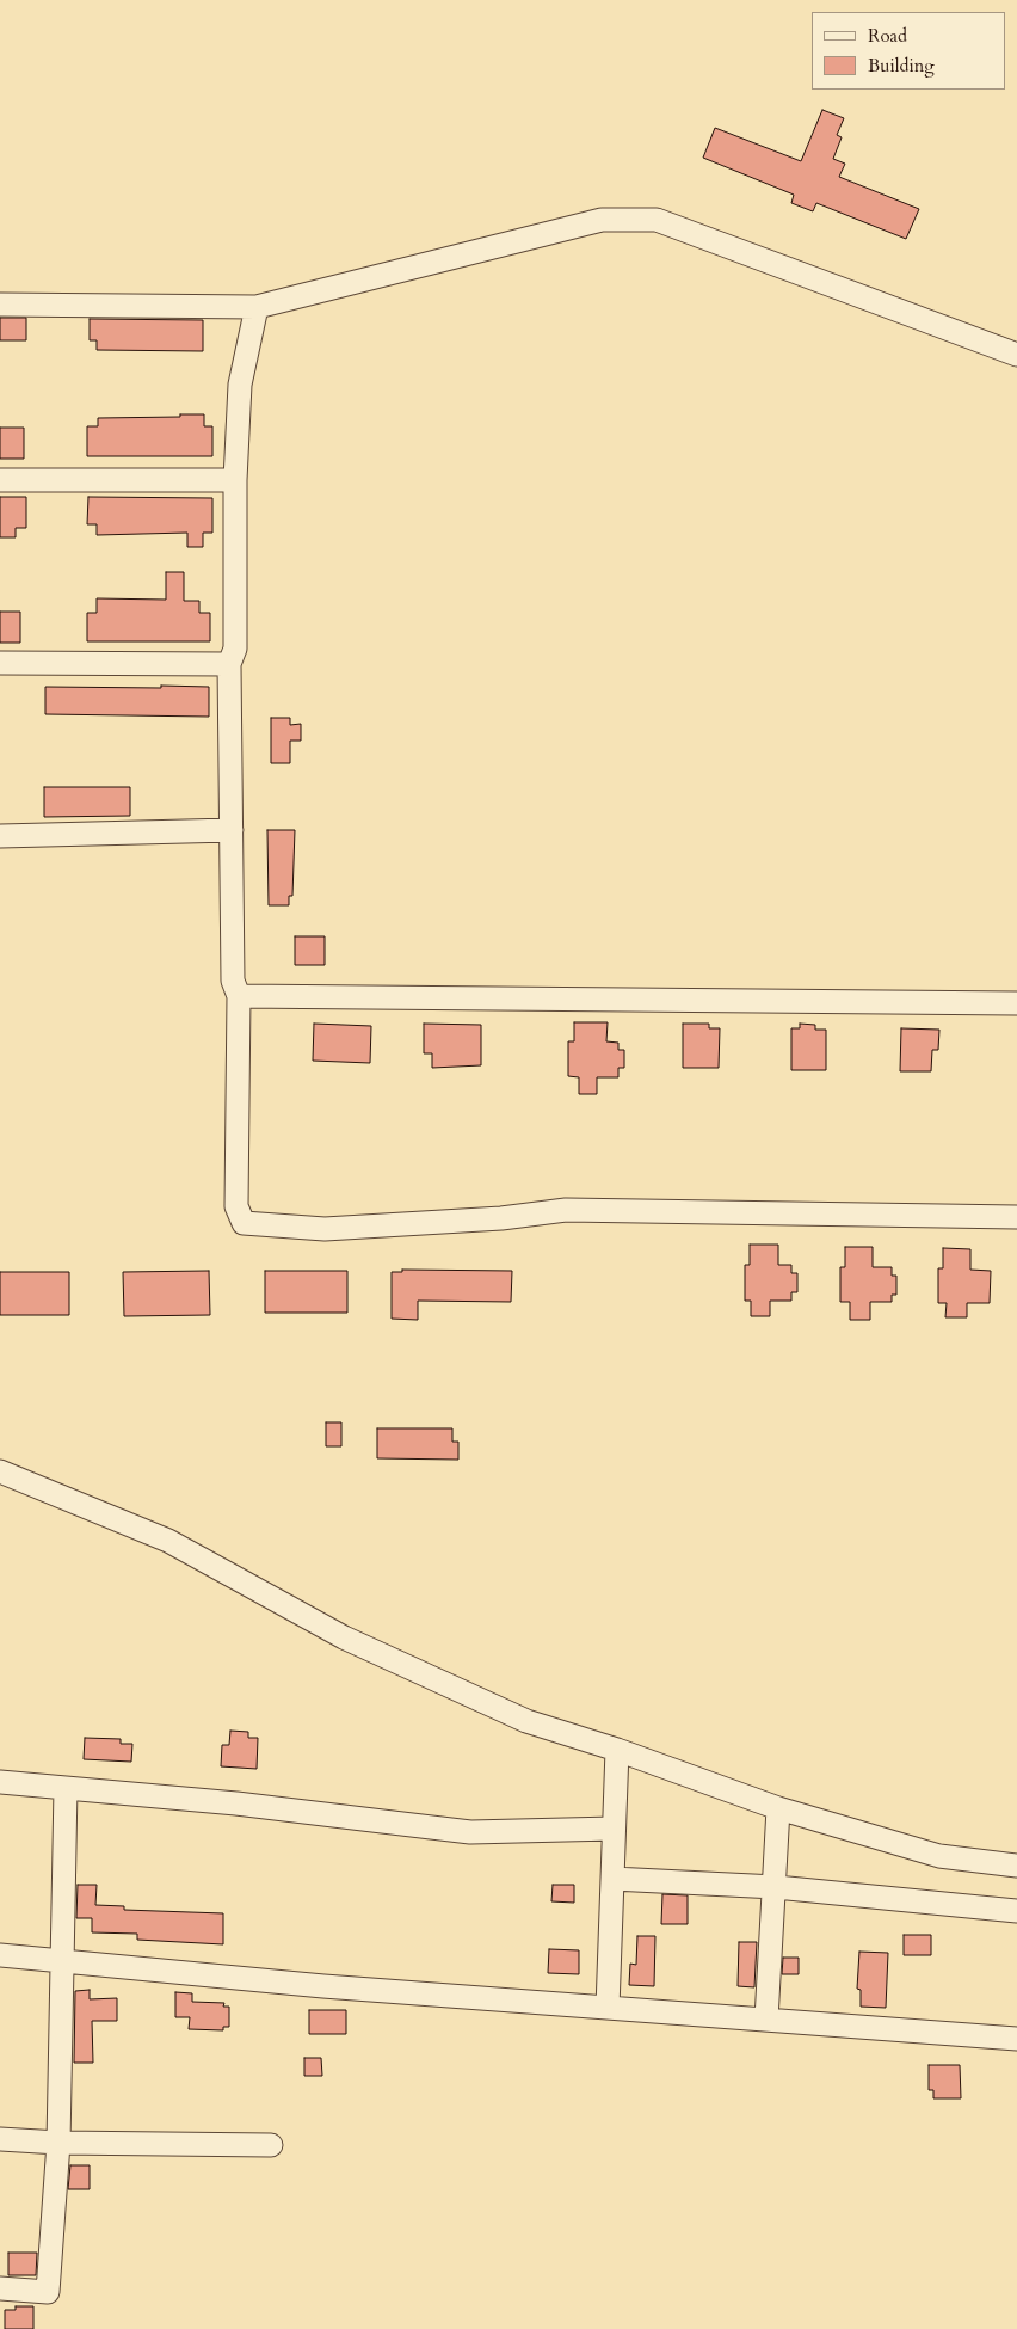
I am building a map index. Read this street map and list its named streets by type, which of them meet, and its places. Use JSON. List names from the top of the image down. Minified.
{"legend":["Road","Building"]}
